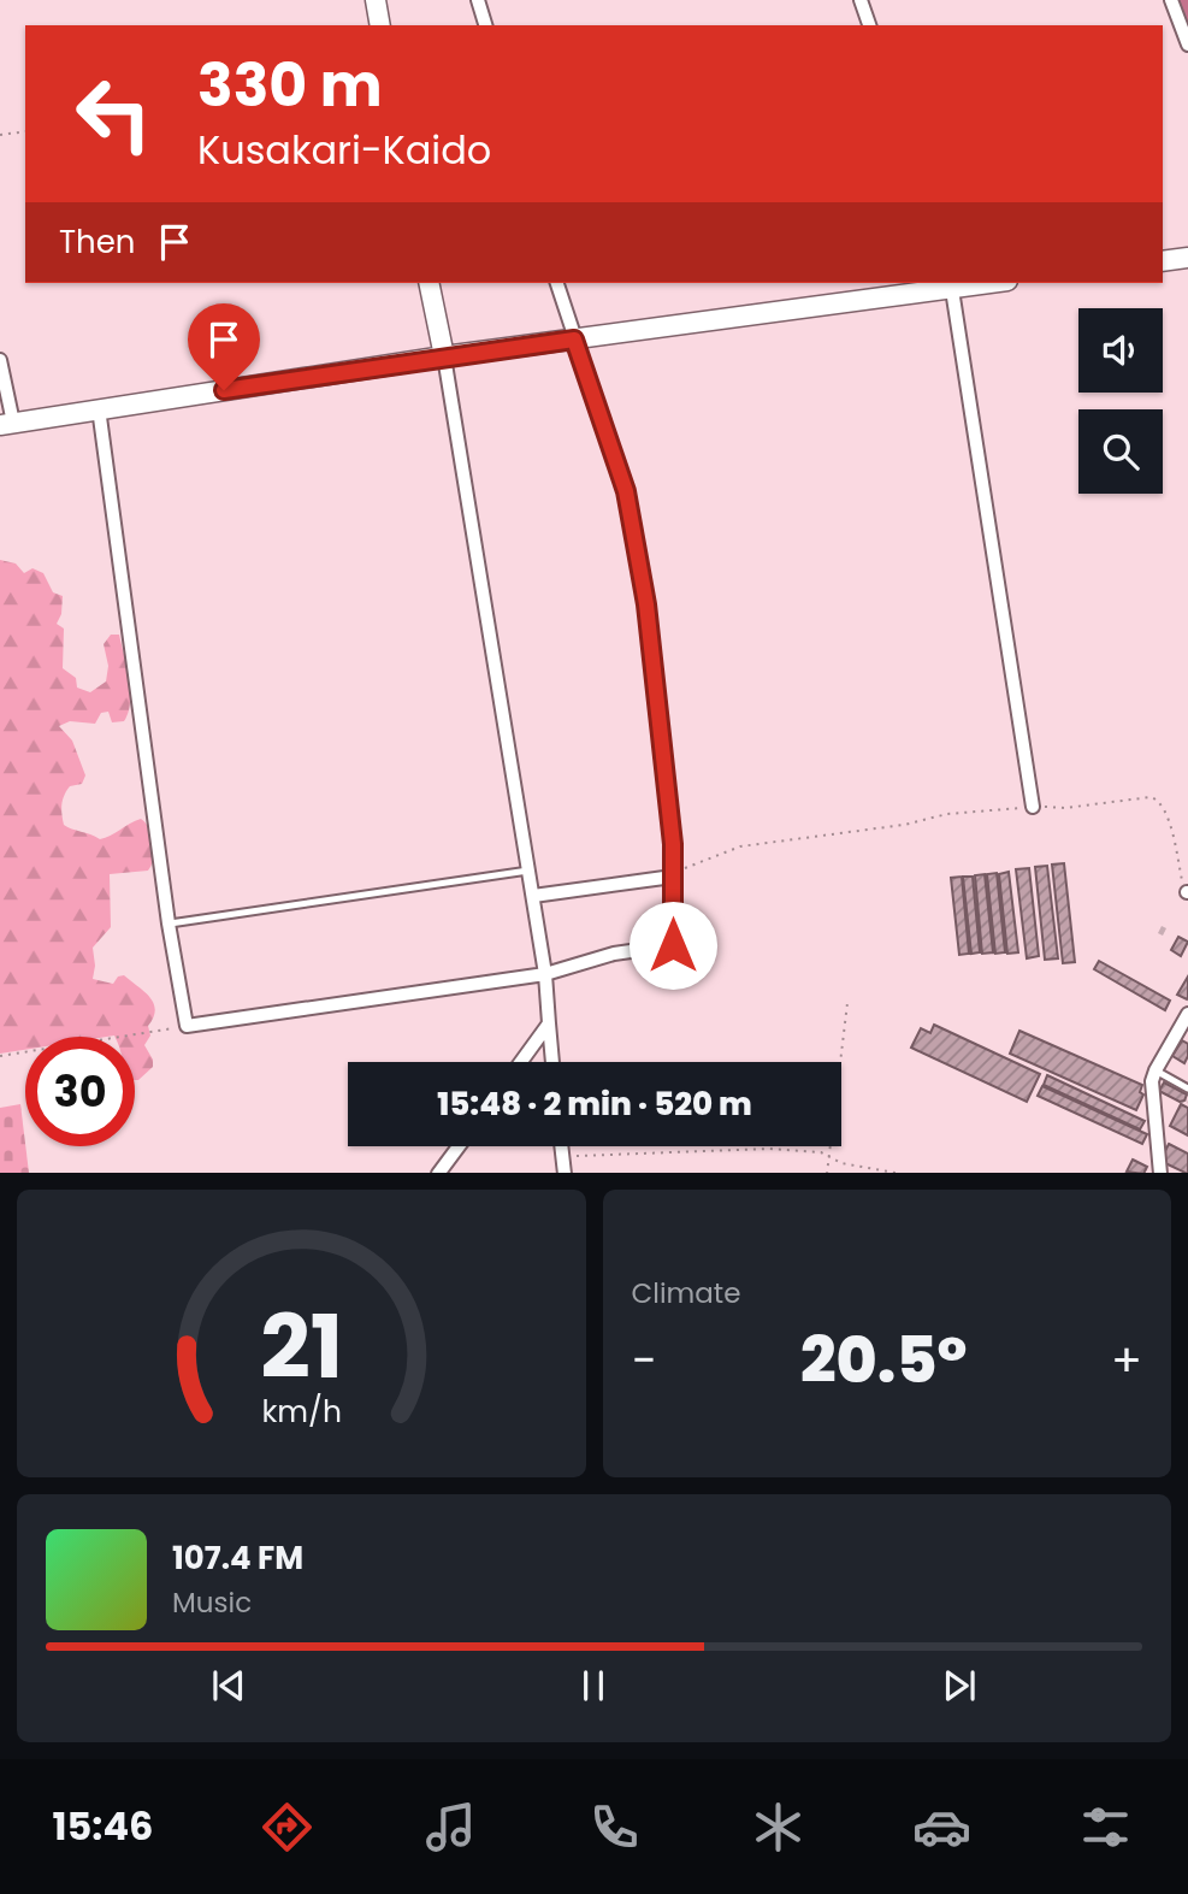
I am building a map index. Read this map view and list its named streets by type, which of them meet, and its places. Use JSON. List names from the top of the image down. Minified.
{"page":{"turn":["330 m","Kusakari-Kaido"],"then":"Then","limit":"30","trip":"15:48 · 2 min · 520 m","tile":"Climate","heat":["−","20.5°","+"],"song":["107.4 FM","Music"],"tabs":"15:46","gauge":["21","km/h"]}}
